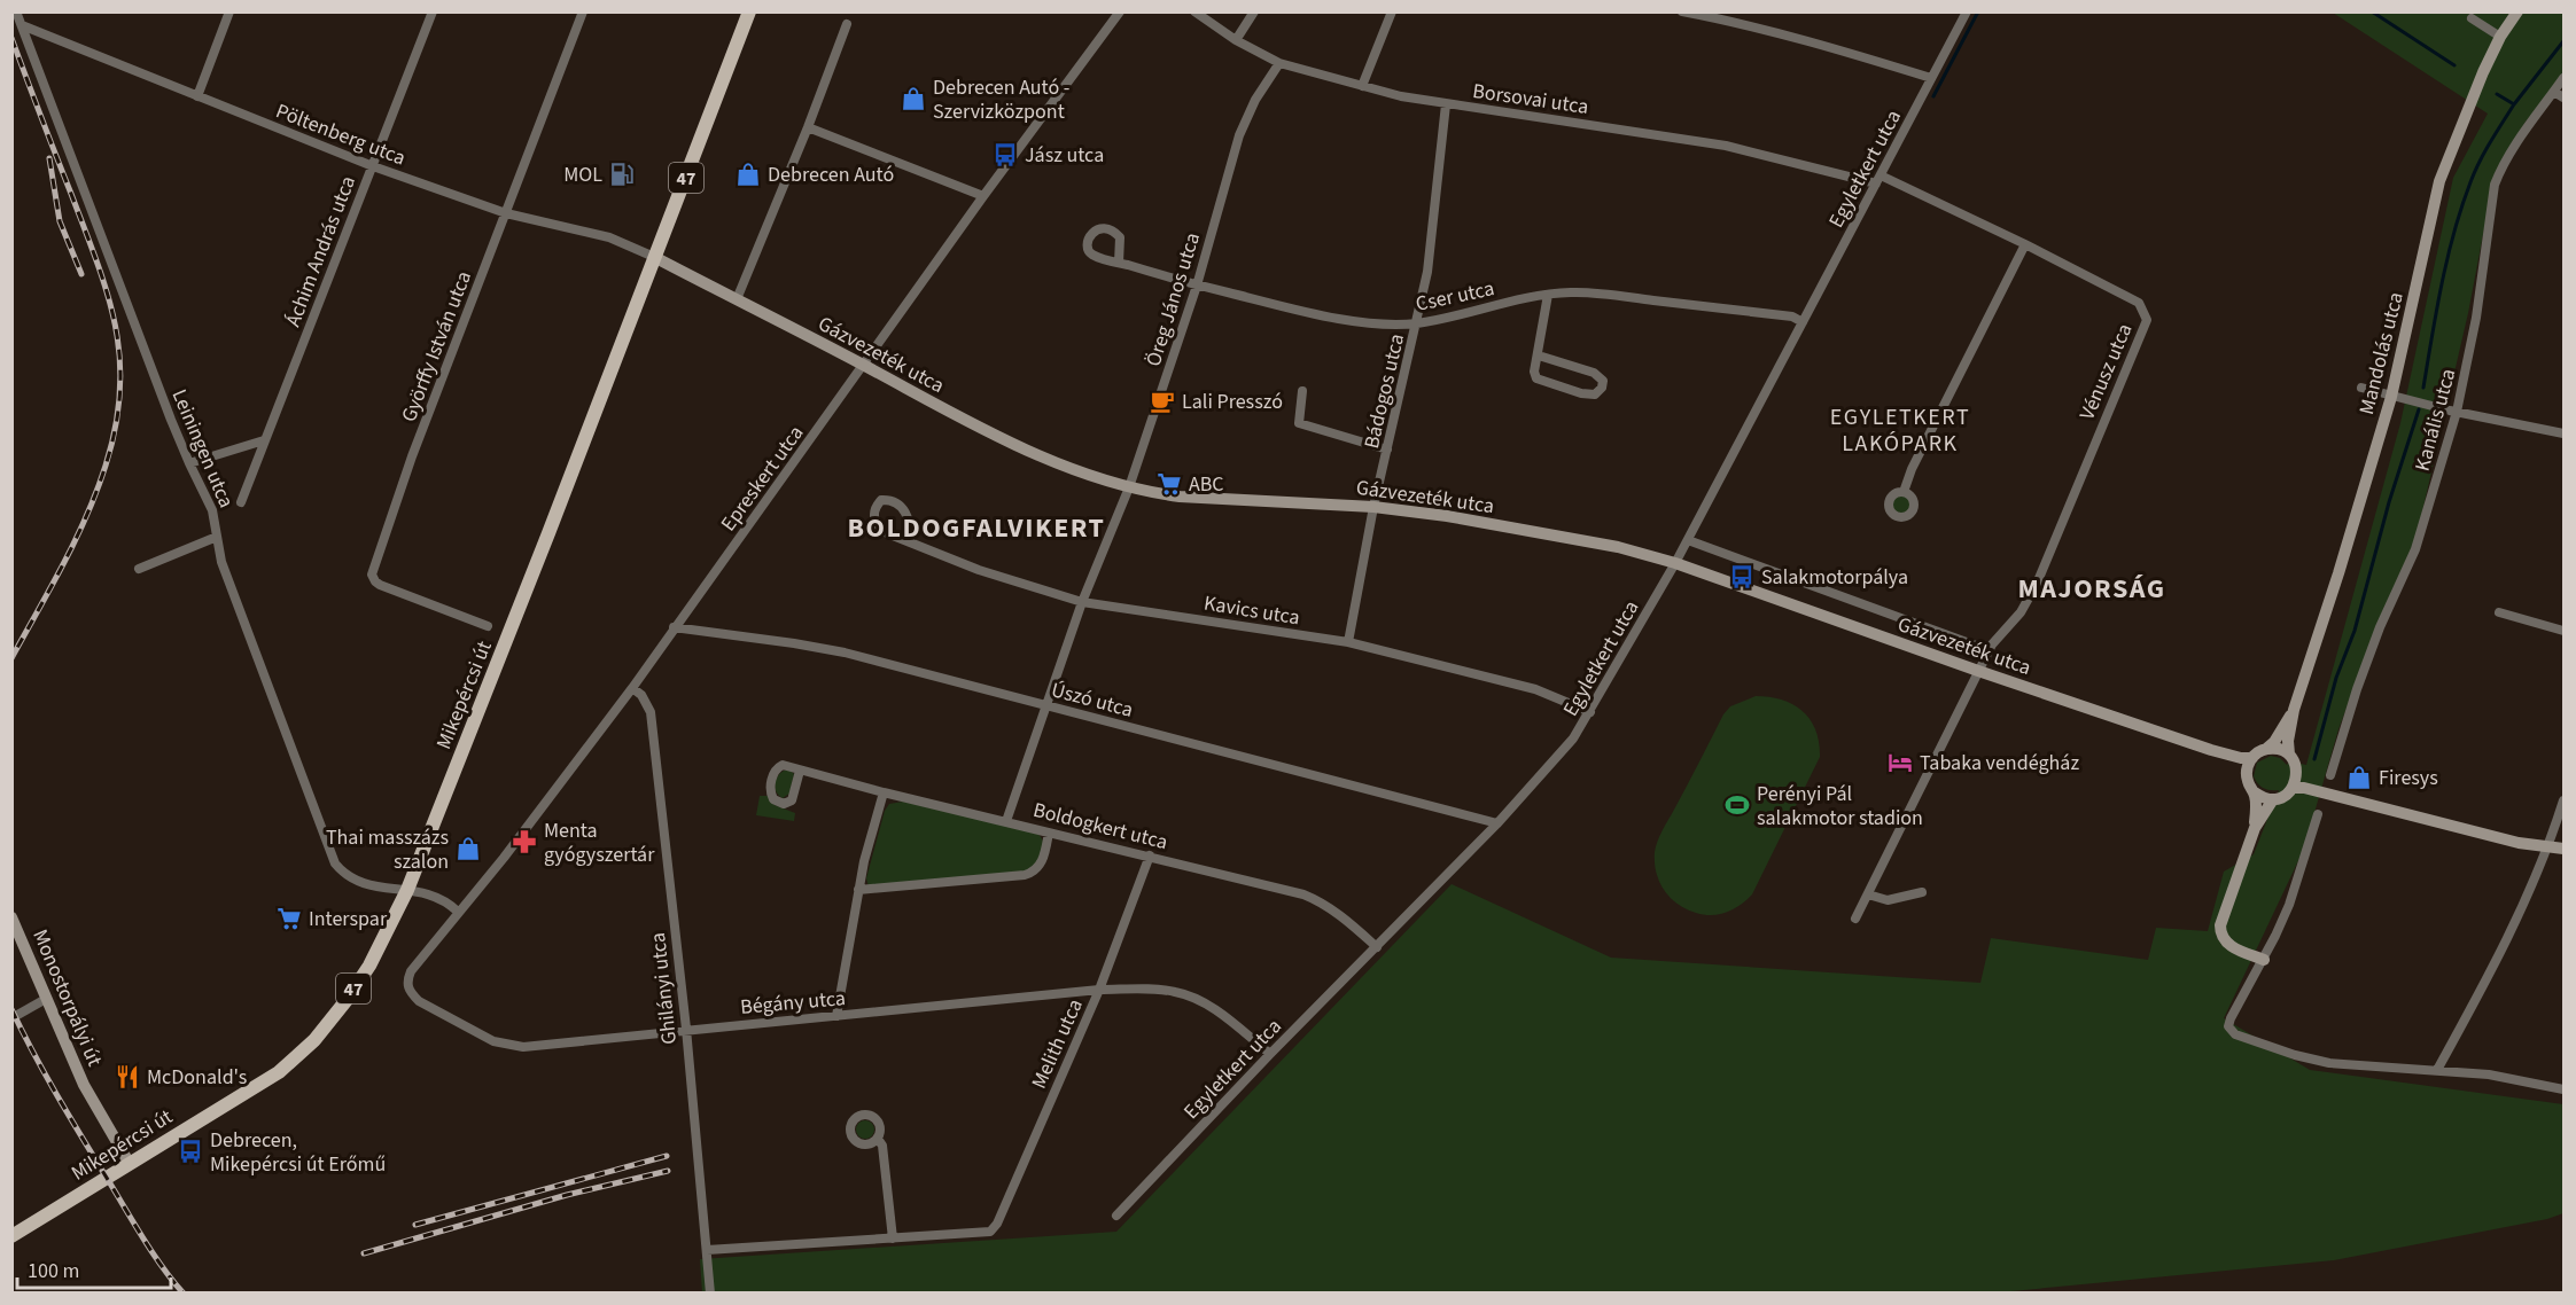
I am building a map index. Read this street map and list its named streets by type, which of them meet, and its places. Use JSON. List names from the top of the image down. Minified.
{"streets":{"main road":["47","Mikepércsi út"],"street":["Borsovai utca","Pöltenberg utca","Egyletkert utca","Áchim András utca","Cser utca","Öreg János utca","Györffy István utca","Mandolás utca","Gázvezeték utca","Vénusz utca","Bádogos utca","Kanális utca","Leiningen utca","Epreskert utca","Kavics utca","Úszó utca","Boldogkert utca","Ghilányi utca","Monostorpályi út","Bégány utca","Melith utca"]},"crossings":[["Borsovai utca","Egyletkert utca"],["Borsovai utca","Öreg János utca"],["Borsovai utca","Vénusz utca"],["Borsovai utca","Bádogos utca"],["Pöltenberg utca","Áchim András utca"],["Pöltenberg utca","Györffy István utca"],["Pöltenberg utca","Gázvezeték utca"],["Pöltenberg utca","Leiningen utca"],["Pöltenberg utca","Mikepércsi út"],["Egyletkert utca","Cser utca"],["Egyletkert utca","Gázvezeték utca"],["Egyletkert utca","Vénusz utca"],["Egyletkert utca","Kavics utca"],["Egyletkert utca","Úszó utca"],["Egyletkert utca","Boldogkert utca"],["Egyletkert utca","Bégány utca"],["Cser utca","Öreg János utca"],["Cser utca","Bádogos utca"],["Öreg János utca","Gázvezeték utca"],["Öreg János utca","Kavics utca"],["Öreg János utca","Úszó utca"],["Öreg János utca","Boldogkert utca"],["Mandolás utca","Gázvezeték utca"],["Gázvezeték utca","Vénusz utca"],["Gázvezeték utca","Bádogos utca"],["Gázvezeték utca","Epreskert utca"],["Gázvezeték utca","Mikepércsi út"],["Bádogos utca","Kavics utca"],["Leiningen utca","Mikepércsi út"],["Epreskert utca","Úszó utca"],["Epreskert utca","Ghilányi utca"],["Epreskert utca","Bégány utca"],["Mikepércsi út","Monostorpályi út"],["Boldogkert utca","Melith utca"],["Ghilányi utca","Bégány utca"],["Bégány utca","Melith utca"]],"districts":["EGYLETKERT LAKÓPARK","BOLDOGFALVIKERT","MAJORSÁG"],"places":{"shop":["Debrecen Autó - Szervizközpont","Debrecen Autó","Firesys","Thai masszázs szalon"],"bus stop":["Jász utca","Salakmotorpálya","Debrecen, Mikepércsi út Erőmű"],"fuel station":["MOL"],"cafe":["Lali Presszó"],"supermarket":["ABC","Interspar"],"hotel":["Tabaka vendégház"],"sports":["Perényi Pál salakmotor stadion"],"pharmacy":["Menta gyógyszertár"],"restaurant":["McDonald's"]},"scale_bar":"100 m"}
